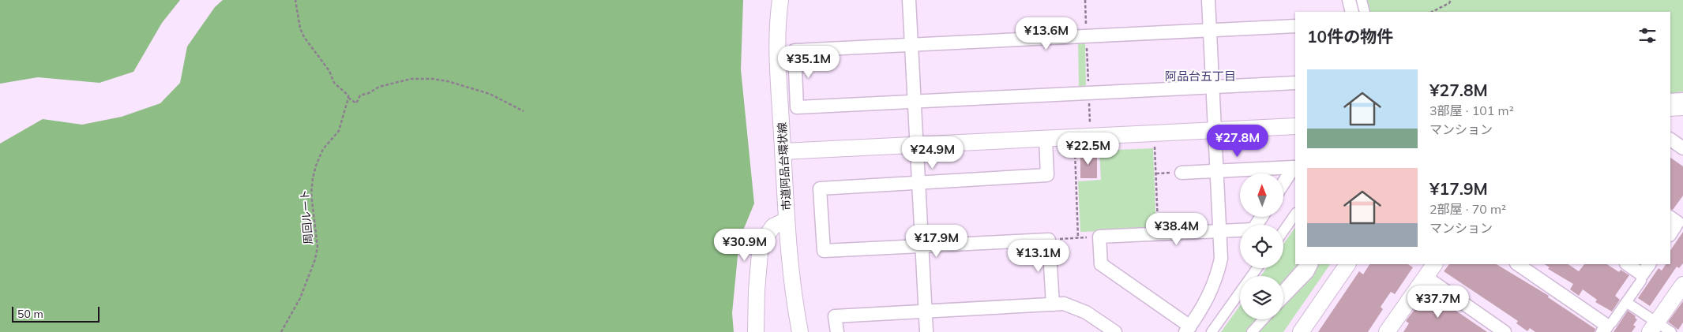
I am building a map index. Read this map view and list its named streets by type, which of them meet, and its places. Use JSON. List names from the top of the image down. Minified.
{"streets":{"street":["市道阿品台環状線"],"path":["周回ルート"]},"districts":["阿品台五丁目"],"scale_bar":"50 m","north":"top","page":{"heading":"10件の物件","price":["¥13.6M","¥35.1M","¥27.8M","¥22.5M","¥24.9M","¥38.4M","¥17.9M","¥30.9M","¥13.1M","¥37.7M"],"list":[{"name":"¥27.8M","note":"3部屋 · 101 m² · マンション"},{"name":"¥17.9M","note":"2部屋 · 70 m² · マンション"}],"scale":"50 m"}}
